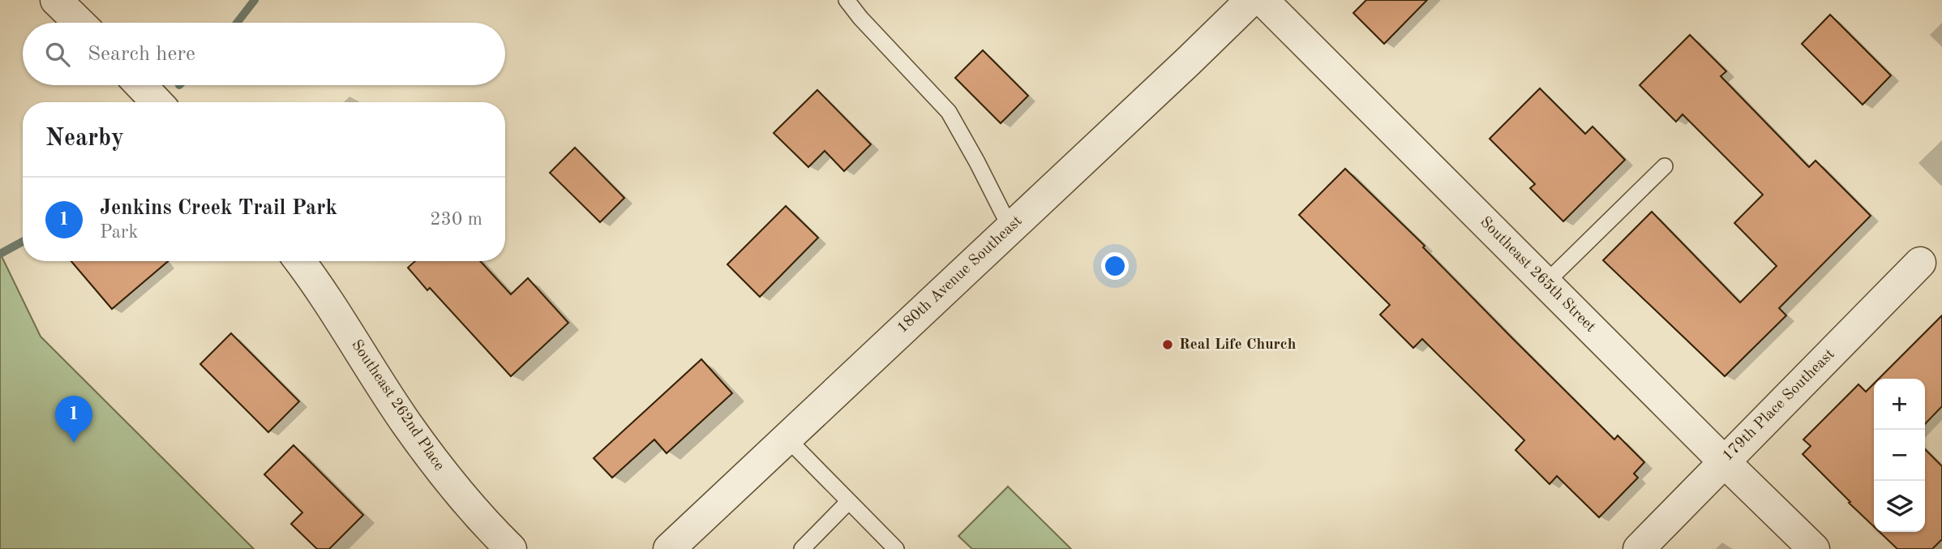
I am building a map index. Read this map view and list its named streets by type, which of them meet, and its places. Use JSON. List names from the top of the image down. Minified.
{"streets":{"street":["180th Avenue Southeast","Southeast 265th Street","Southeast 262nd Place","179th Place Southeast"]},"crossings":[["Southeast 265th Street","179th Place Southeast"]],"places":["Real Life Church"],"page":{"search":"Search here","heading":"Nearby","list":[{"mark":"1","name":"Jenkins Creek Trail Park","note":"Park","value":"230 m"}],"map_buttons":["+","−"],"pins":"1"}}
